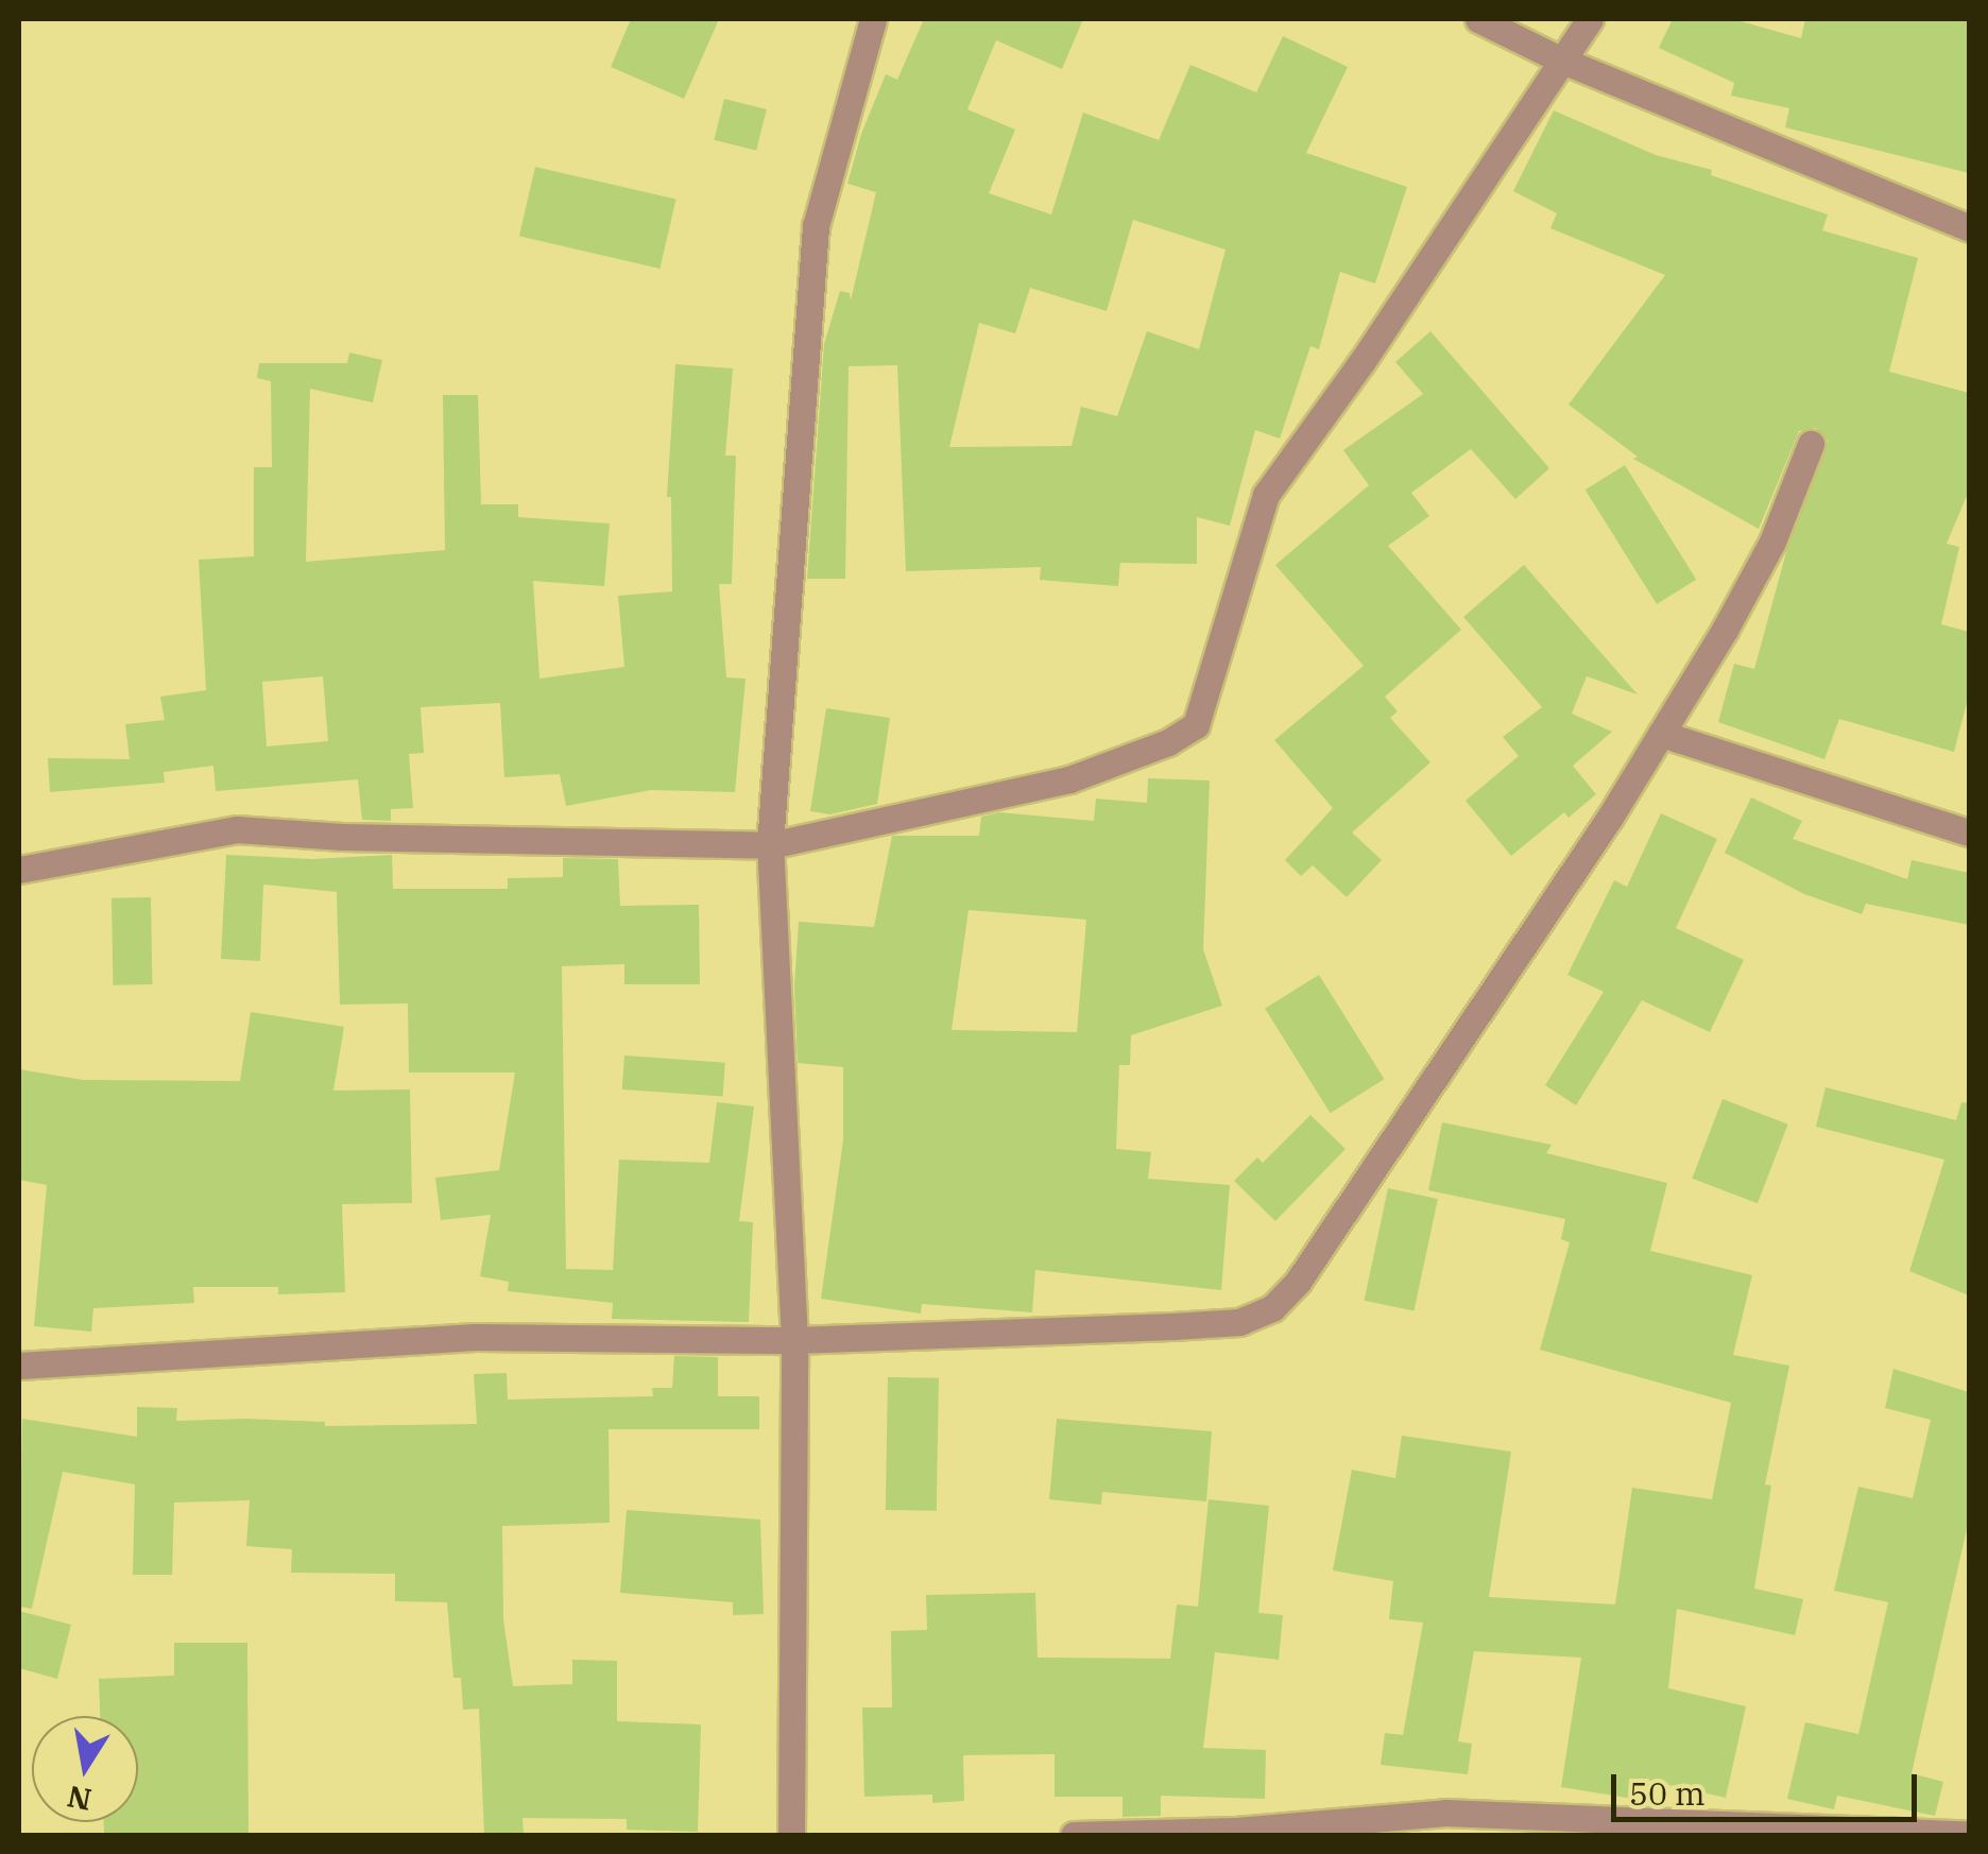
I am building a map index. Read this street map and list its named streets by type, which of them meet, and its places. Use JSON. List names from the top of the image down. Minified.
{"scale_bar":"50 m","north":"bottom"}
